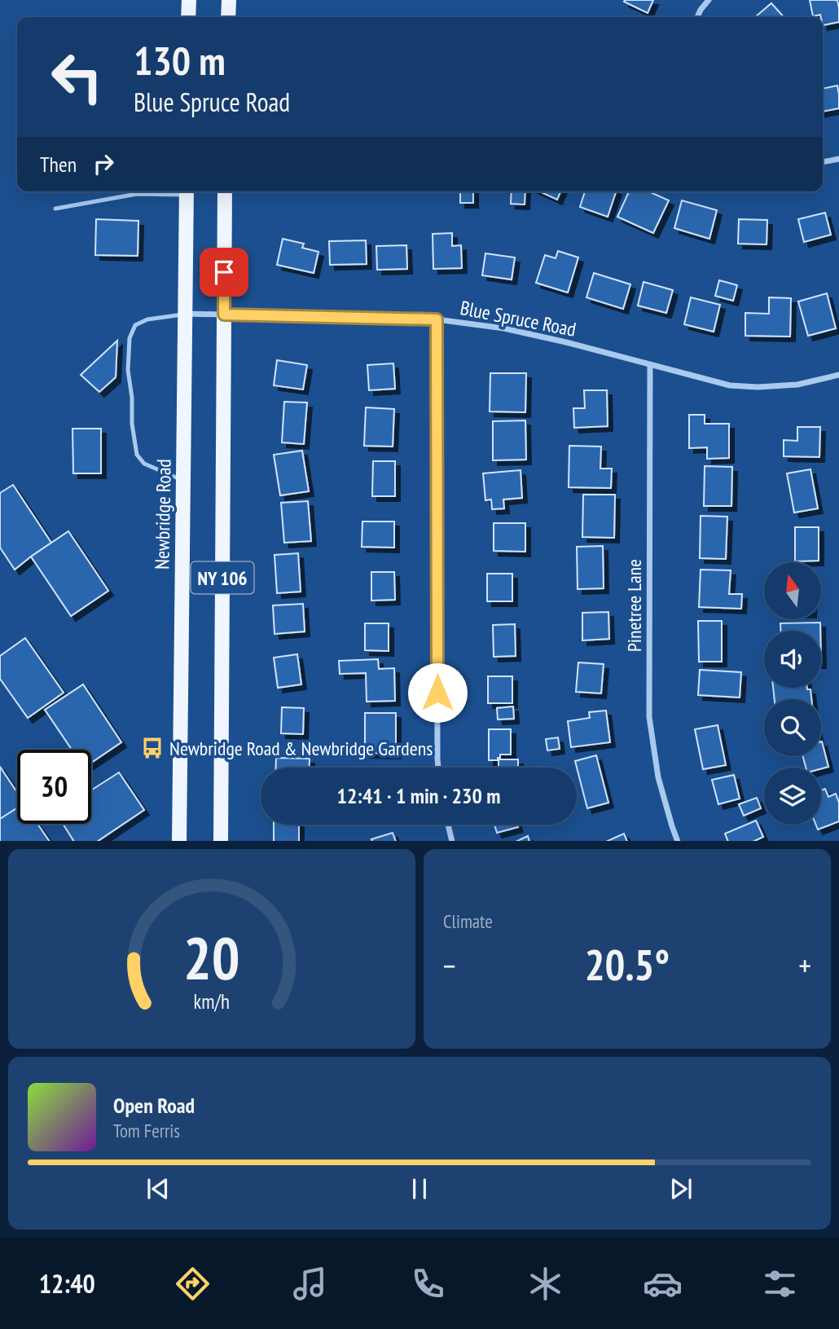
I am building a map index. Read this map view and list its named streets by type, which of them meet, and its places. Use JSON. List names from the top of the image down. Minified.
{"streets":{"main road":["Newbridge Road","NY 106"],"street":["Blue Spruce Road","Pinetree Lane"]},"crossings":[["Blue Spruce Road","Newbridge Road"],["Blue Spruce Road","NY 106"],["Blue Spruce Road","Pinetree Lane"]],"places":{"bus stop":["Newbridge Road & Newbridge Gardens"]},"north":"top","page":{"turn":["130 m","Blue Spruce Road"],"then":"Then","limit":"30","trip":"12:41 · 1 min · 230 m","tile":"Climate","heat":["−","20.5°","+"],"song":["Open Road","Tom Ferris"],"tabs":"12:40","gauge":["20","km/h"]}}
